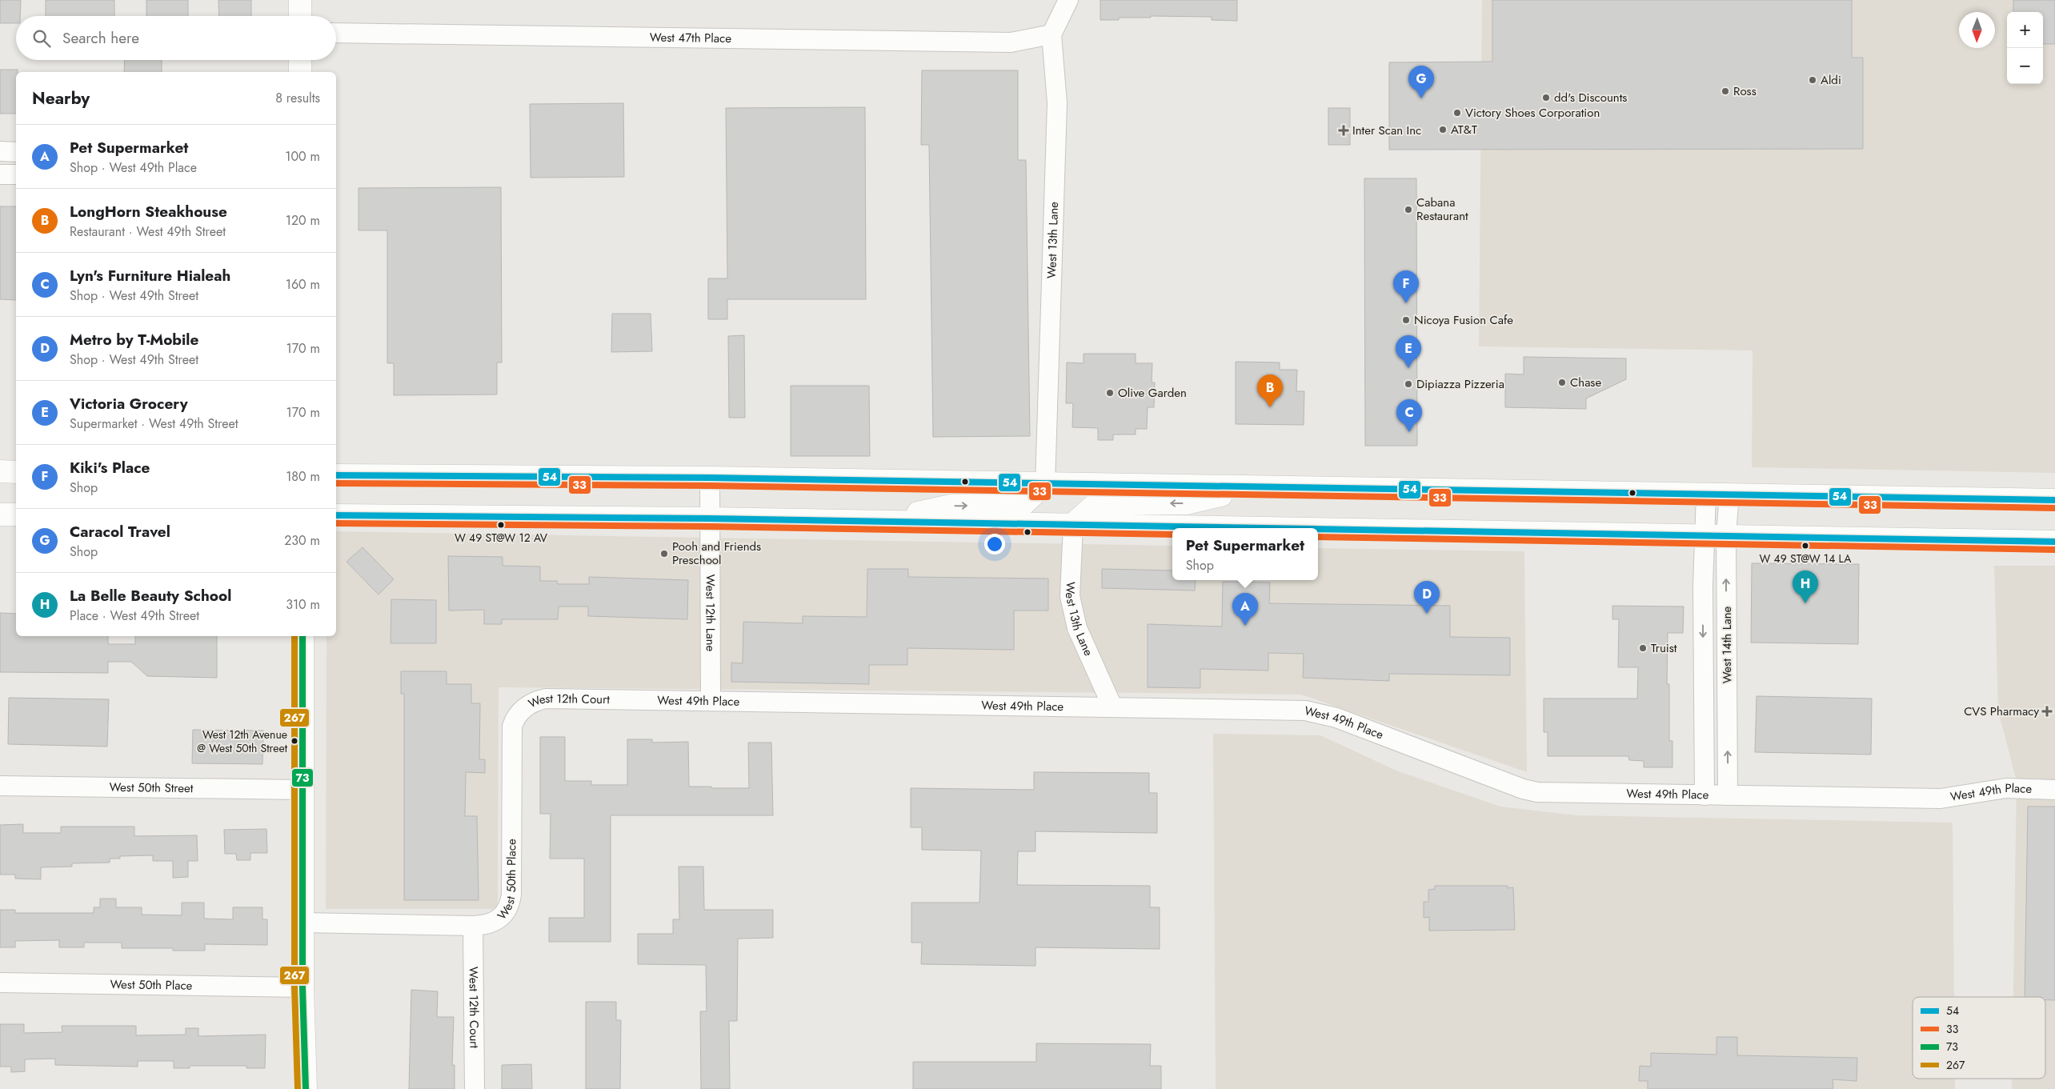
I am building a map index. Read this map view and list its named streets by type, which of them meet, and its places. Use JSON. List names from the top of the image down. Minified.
{"streets":{"street":["West 47th Place","West 13th Lane","West 12th Lane","West 14th Lane","West 49th Place","West 12th Court","West 50th Street","West 50th Place"]},"crossings":[["West 47th Place","West 13th Lane"],["West 13th Lane","West 49th Place"],["West 12th Lane","West 49th Place"],["West 14th Lane","West 49th Place"],["West 49th Place","West 12th Court"],["West 12th Court","West 50th Place"]],"places":{"other":["Aldi","Ross","dd's Discounts","Victory Shoes Corporation","AT&T","Cabana Restaurant","Nicoya Fusion Cafe","Chase","Dipiazza Pizzeria","Olive Garden","W 49 ST@W 12 AV","W 49 ST@W 14 LA","Pooh and Friends Preschool","Truist","West 12th Avenue @ West 50th Street"],"health":["Inter Scan Inc","CVS Pharmacy"]},"lines":["transit line 54","transit line 33","transit line 73","transit line 267"],"legend":["54","33","73","267"],"north":"bottom","page":{"map_buttons":["+","−"],"search":"Search here","pins":["G","F","E","B","C","H","D","A"],"heading":["Nearby","8 results"],"list":[{"mark":"A","name":"Pet Supermarket","note":"Shop · West 49th Place","value":"100 m"},{"mark":"B","name":"LongHorn Steakhouse","note":"Restaurant · West 49th Street","value":"120 m"},{"mark":"C","name":"Lyn's Furniture Hialeah","note":"Shop · West 49th Street","value":"160 m"},{"mark":"D","name":"Metro by T-Mobile","note":"Shop · West 49th Street","value":"170 m"},{"mark":"E","name":"Victoria Grocery","note":"Supermarket · West 49th Street","value":"170 m"},{"mark":"F","name":"Kiki's Place","note":"Shop","value":"180 m"},{"mark":"G","name":"Caracol Travel","note":"Shop","value":"230 m"},{"mark":"H","name":"La Belle Beauty School","note":"Place · West 49th Street","value":"310 m"}],"popup":["Pet Supermarket","Shop"]}}
